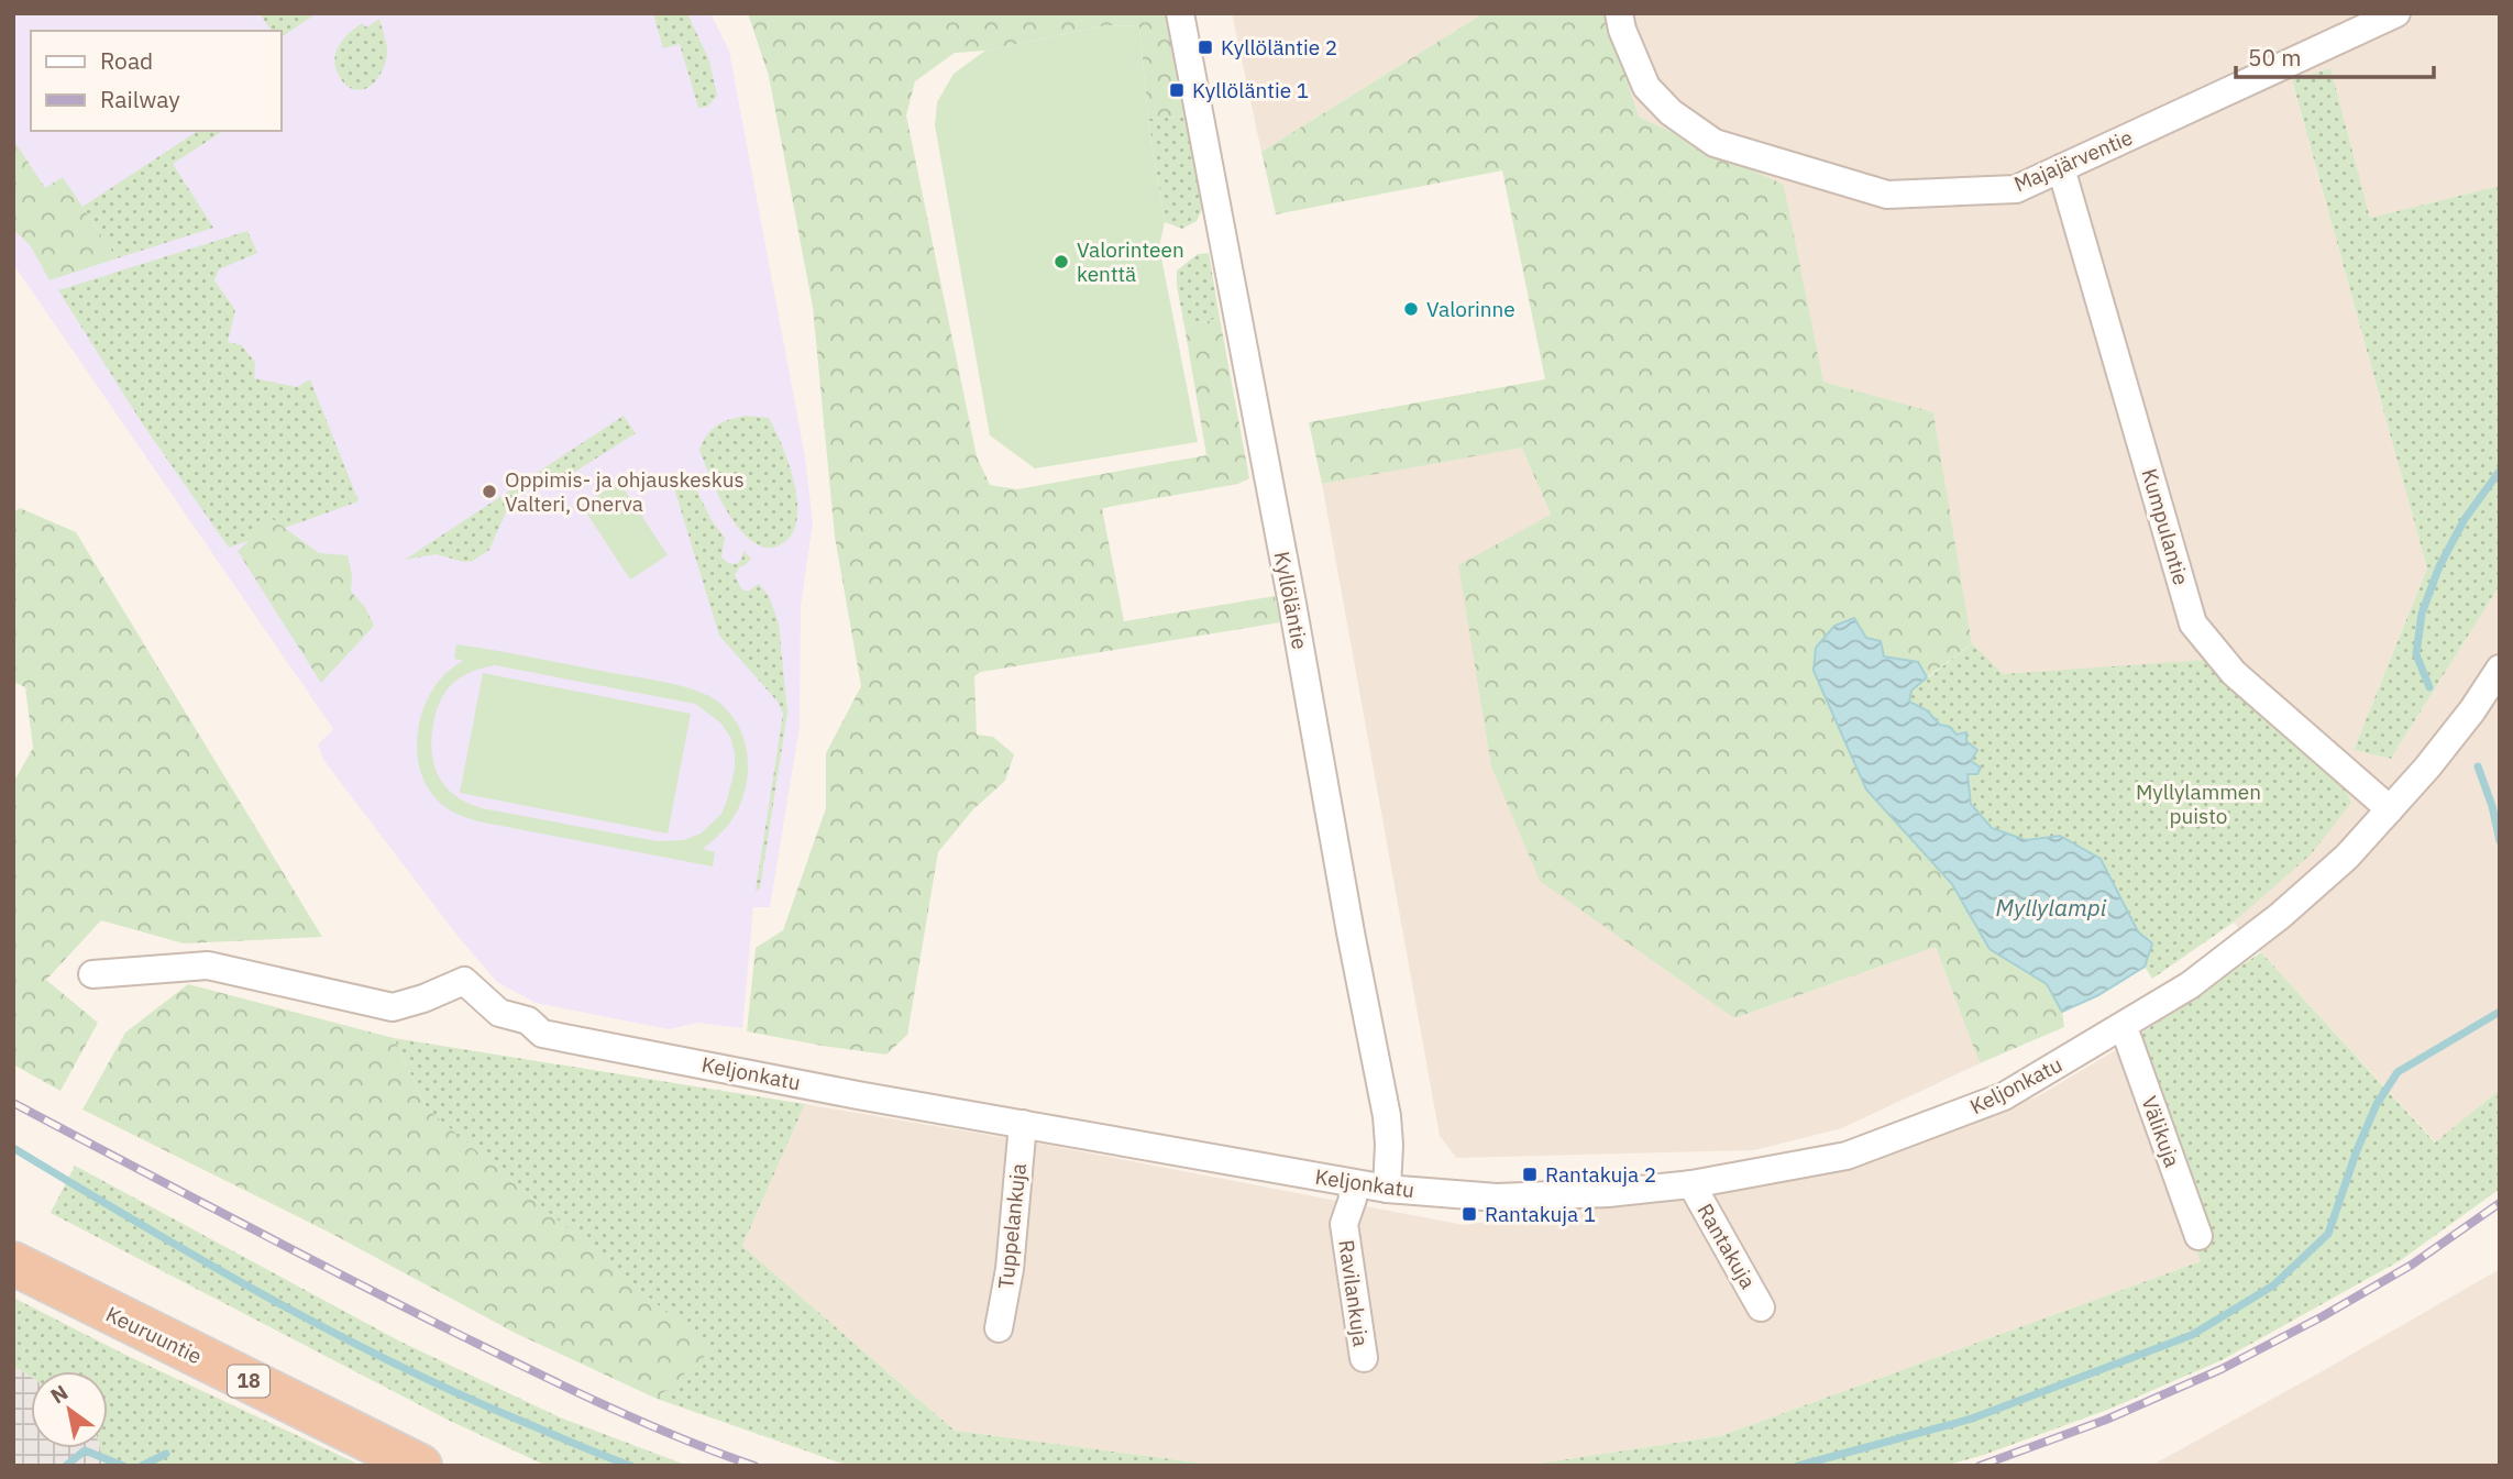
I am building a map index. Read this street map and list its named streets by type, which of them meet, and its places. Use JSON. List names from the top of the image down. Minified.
{"streets":{"highway":["Keuruuntie","18"],"street":["Majajärventie","Kumpulantie","Kyllöläntie","Keljonkatu","Välikuja","Tuppelankuja","Rantakuja","Ravilankuja"]},"crossings":[["Majajärventie","Kumpulantie"],["Kumpulantie","Keljonkatu"],["Kyllöläntie","Keljonkatu"],["Keljonkatu","Välikuja"],["Keljonkatu","Tuppelankuja"],["Keljonkatu","Rantakuja"],["Keljonkatu","Ravilankuja"]],"water":["Myllylampi"],"parks":["Myllylammen puisto"],"places":{"transit":["Kyllöläntie 2","Kyllöläntie 1","Rantakuja 2","Rantakuja 1"],"other":["Valorinteen kenttä","Valorinne","Oppimis- ja ohjauskeskus Valteri, Onerva"]},"legend":["Road","Railway"],"scale_bar":"50 m","north":"top left"}
